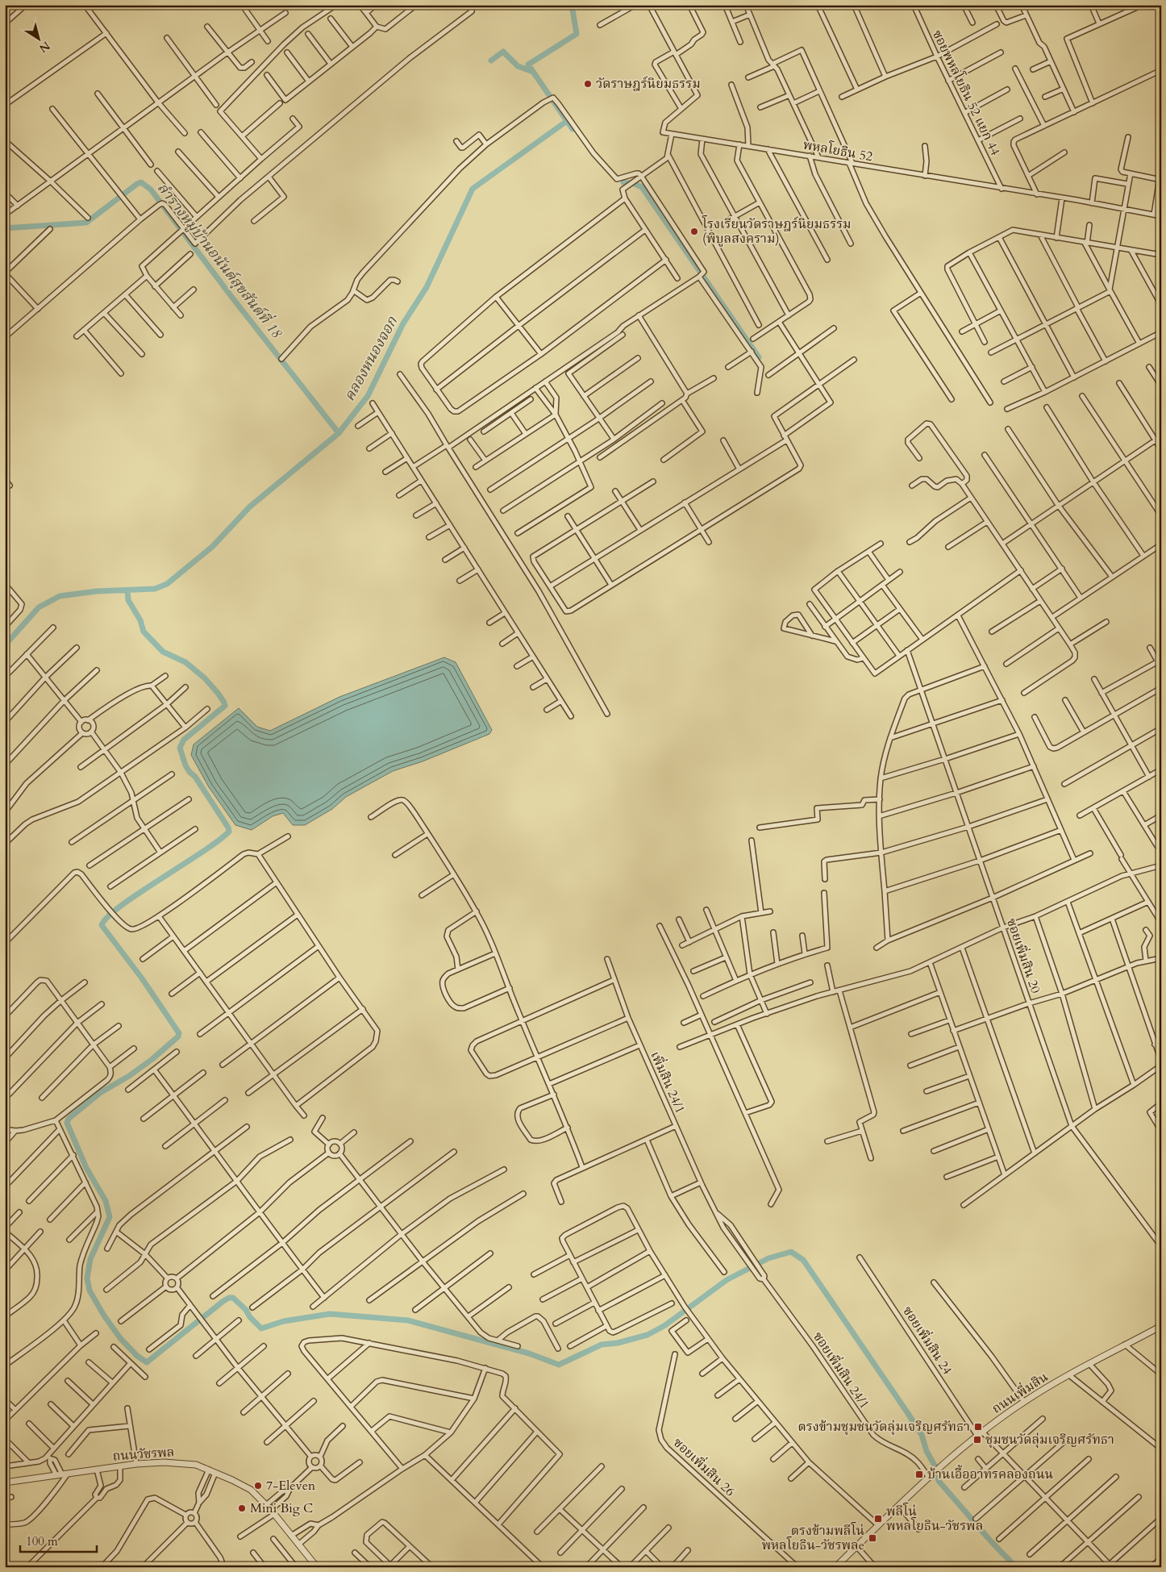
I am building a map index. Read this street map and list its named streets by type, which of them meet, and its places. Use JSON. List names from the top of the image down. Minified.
{"streets":{"street":["ซอยพหลโยธิน 52 แยก 44","พหลโยธิน 52","ซอยเพิ่มสิน 20","เพิ่มสิน 24/1","ซอยเพิ่มสิน 24","ซอยเพิ่มสิน 24/1","ถนนเพิ่มสิน","ถนนวัชรพล","ซอยเพิ่มสิน 26"]},"crossings":[["ซอยพหลโยธิน 52 แยก 44","พหลโยธิน 52"],["เพิ่มสิน 24/1","ซอยเพิ่มสิน 24/1"],["ซอยเพิ่มสิน 24","ถนนเพิ่มสิน"],["ซอยเพิ่มสิน 24/1","ถนนเพิ่มสิน"]],"water":["ลำรางหมู่บ้านอนันต์สุขสันต์ที่ 18","คลองหนองจอก"],"places":{"other":["วัดราษฎร์นิยมธรรม","โรงเรียนวัดราษฎร์นิยมธรรม (พิบูลสงคราม)","7-Eleven","Mini Big C"],"transit":["ตรงข้ามชุมชนวัดลุ่มเจริญศรัทธา","ชุมชนวัดลุ่มเจริญศรัทธา","บ้านเอื้ออาทรคลองถนน","พลีโน่ พหลโยธิน-วัชรพล","ตรงข้ามพลีโน่ พหลโยธิน-วัชรพลe"]},"scale_bar":"100 m","north":"bottom right"}
